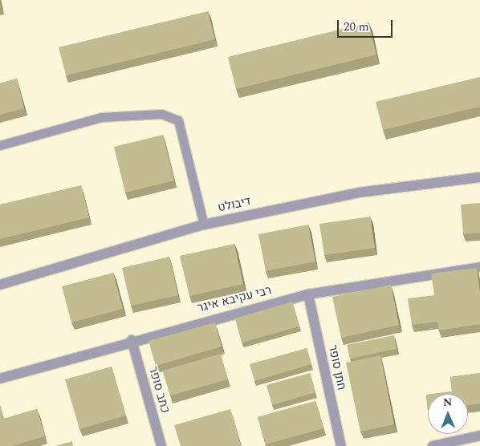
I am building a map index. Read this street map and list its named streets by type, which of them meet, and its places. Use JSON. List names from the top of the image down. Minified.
{"streets":{"street":["דיבולט","רבי עקיבא איגר","חתן סופר","כתב סופר"]},"crossings":[["רבי עקיבא איגר","חתן סופר"],["רבי עקיבא איגר","כתב סופר"]],"scale_bar":"20 m","north":"top"}
